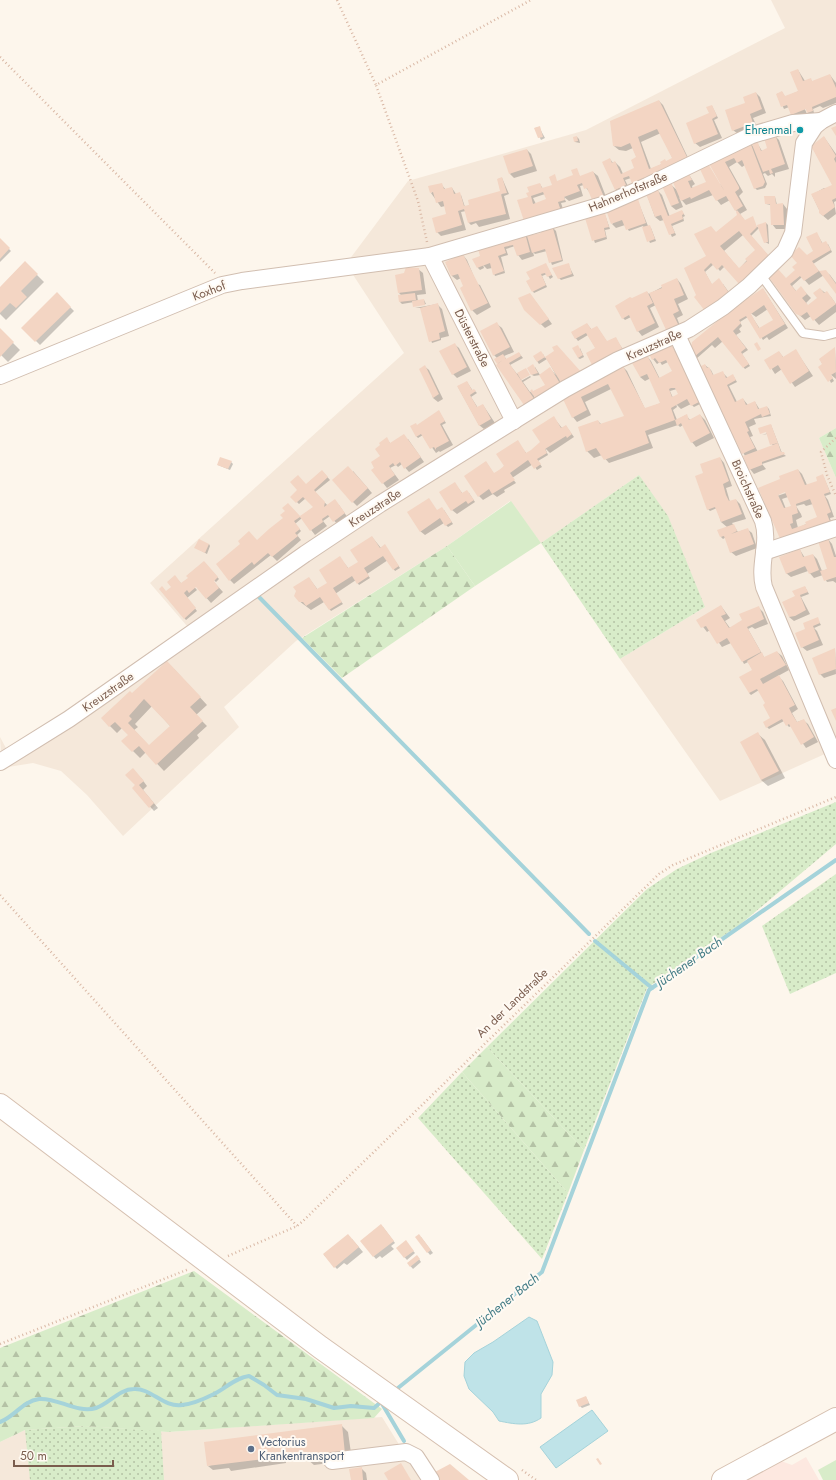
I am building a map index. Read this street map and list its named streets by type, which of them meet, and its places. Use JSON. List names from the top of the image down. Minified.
{"streets":{"street":["Hahnerhofstraße","Koxhof","Düsterstraße","Kreuzstraße","Broichstraße"],"path":["An der Landstraße"]},"crossings":[["Hahnerhofstraße","Koxhof"],["Hahnerhofstraße","Düsterstraße"],["Hahnerhofstraße","Kreuzstraße"],["Koxhof","Düsterstraße"],["Düsterstraße","Kreuzstraße"],["Kreuzstraße","Broichstraße"]],"water":["Jüchener Bach"],"places":["Ehrenmal","Vectorius Krankentransport"],"scale_bar":"50 m"}
